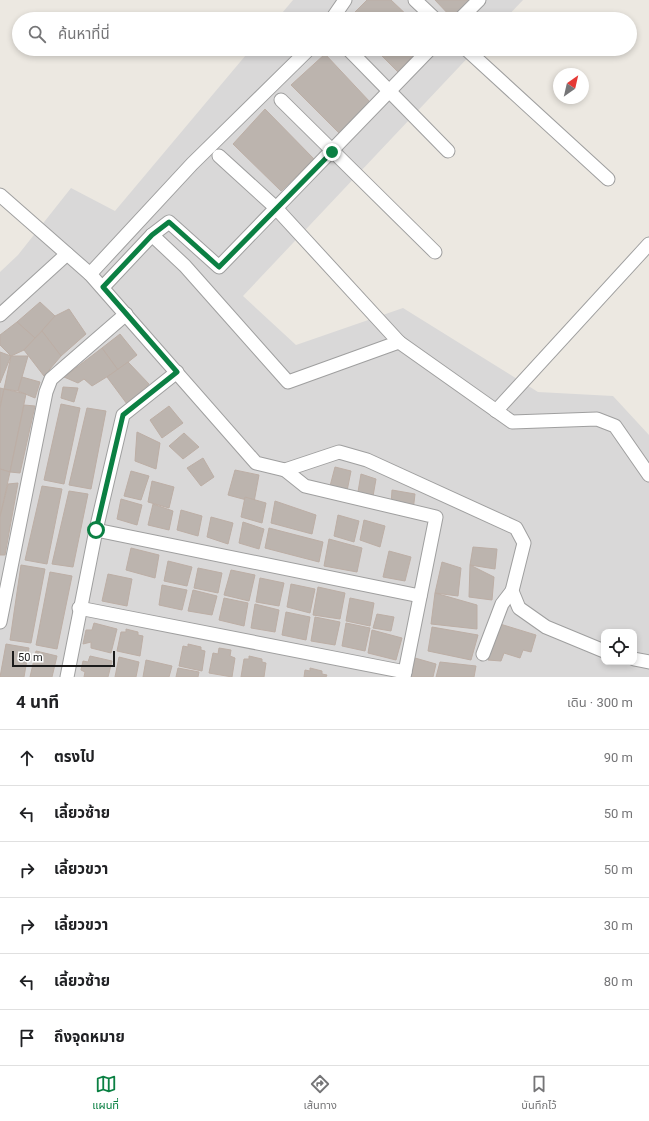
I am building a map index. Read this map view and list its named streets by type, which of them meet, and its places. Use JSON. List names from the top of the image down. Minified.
{"scale_bar":"50 m","north":"top right","page":{"search":"ค้นหาที่นี่","scale":"50 m","heading":["4 นาที","เดิน · 300 m"],"list":[["ตรงไป","90 m"],["เลี้ยวซ้าย","50 m"],["เลี้ยวขวา","50 m"],["เลี้ยวขวา","30 m"],["เลี้ยวซ้าย","80 m"],"ถึงจุดหมาย"],"nav":["แผนที่","เส้นทาง","บันทึกไว้"]}}
